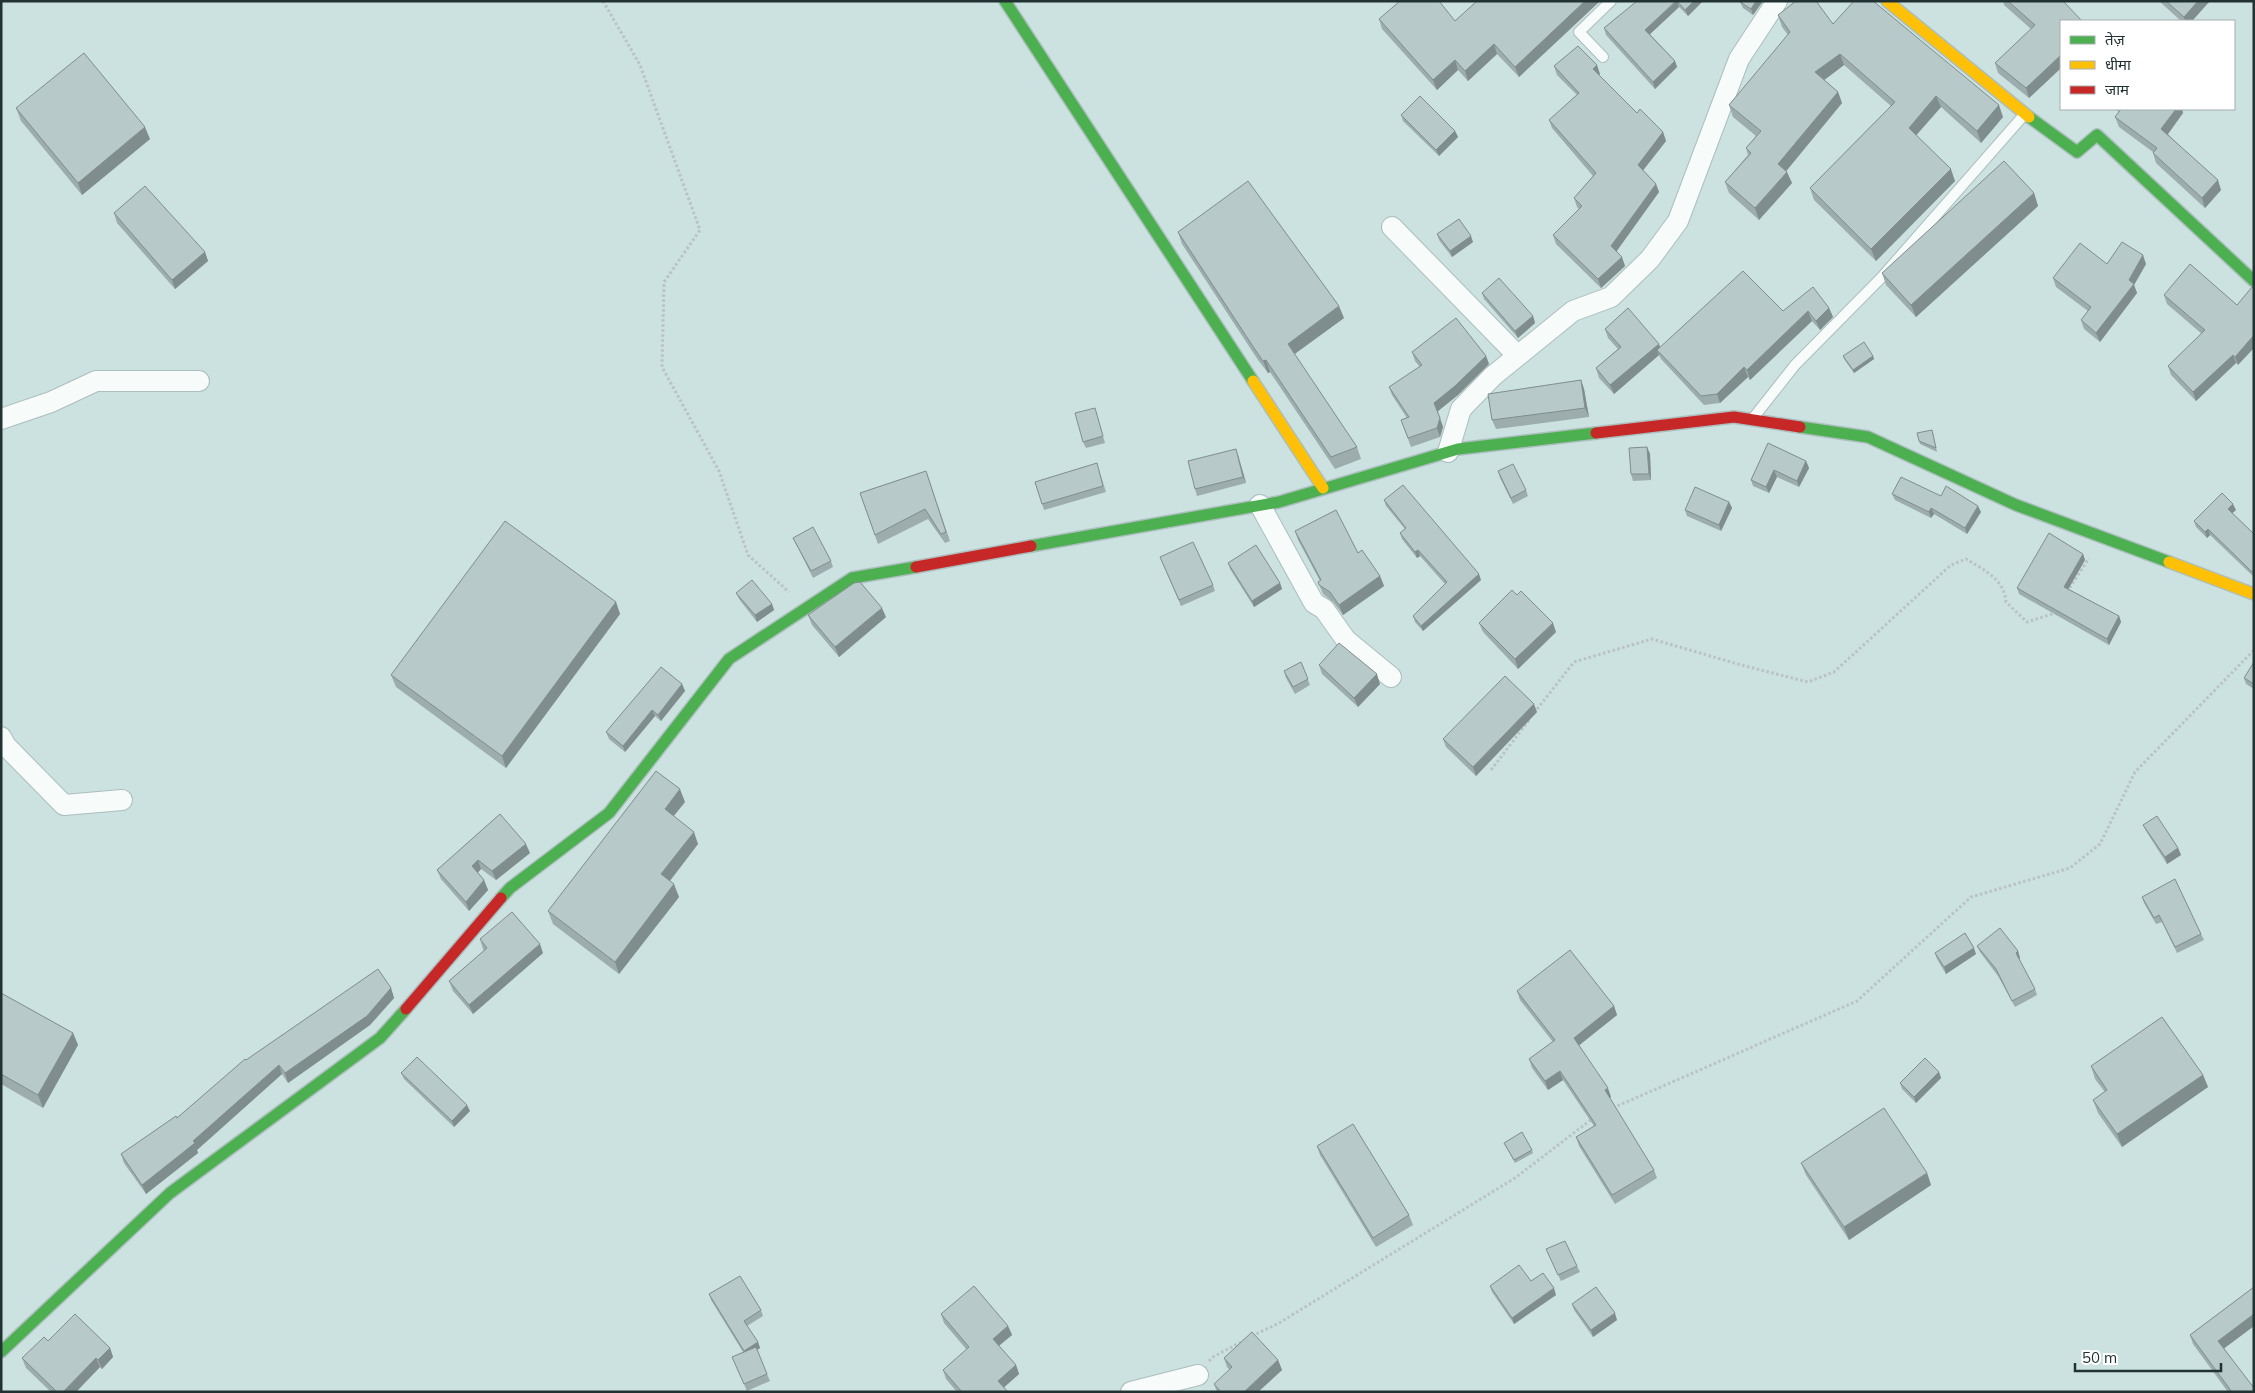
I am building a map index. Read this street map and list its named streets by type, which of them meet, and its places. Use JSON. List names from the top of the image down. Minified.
{"legend":["तेज़","धीमा","जाम"],"scale_bar":"50 m"}
